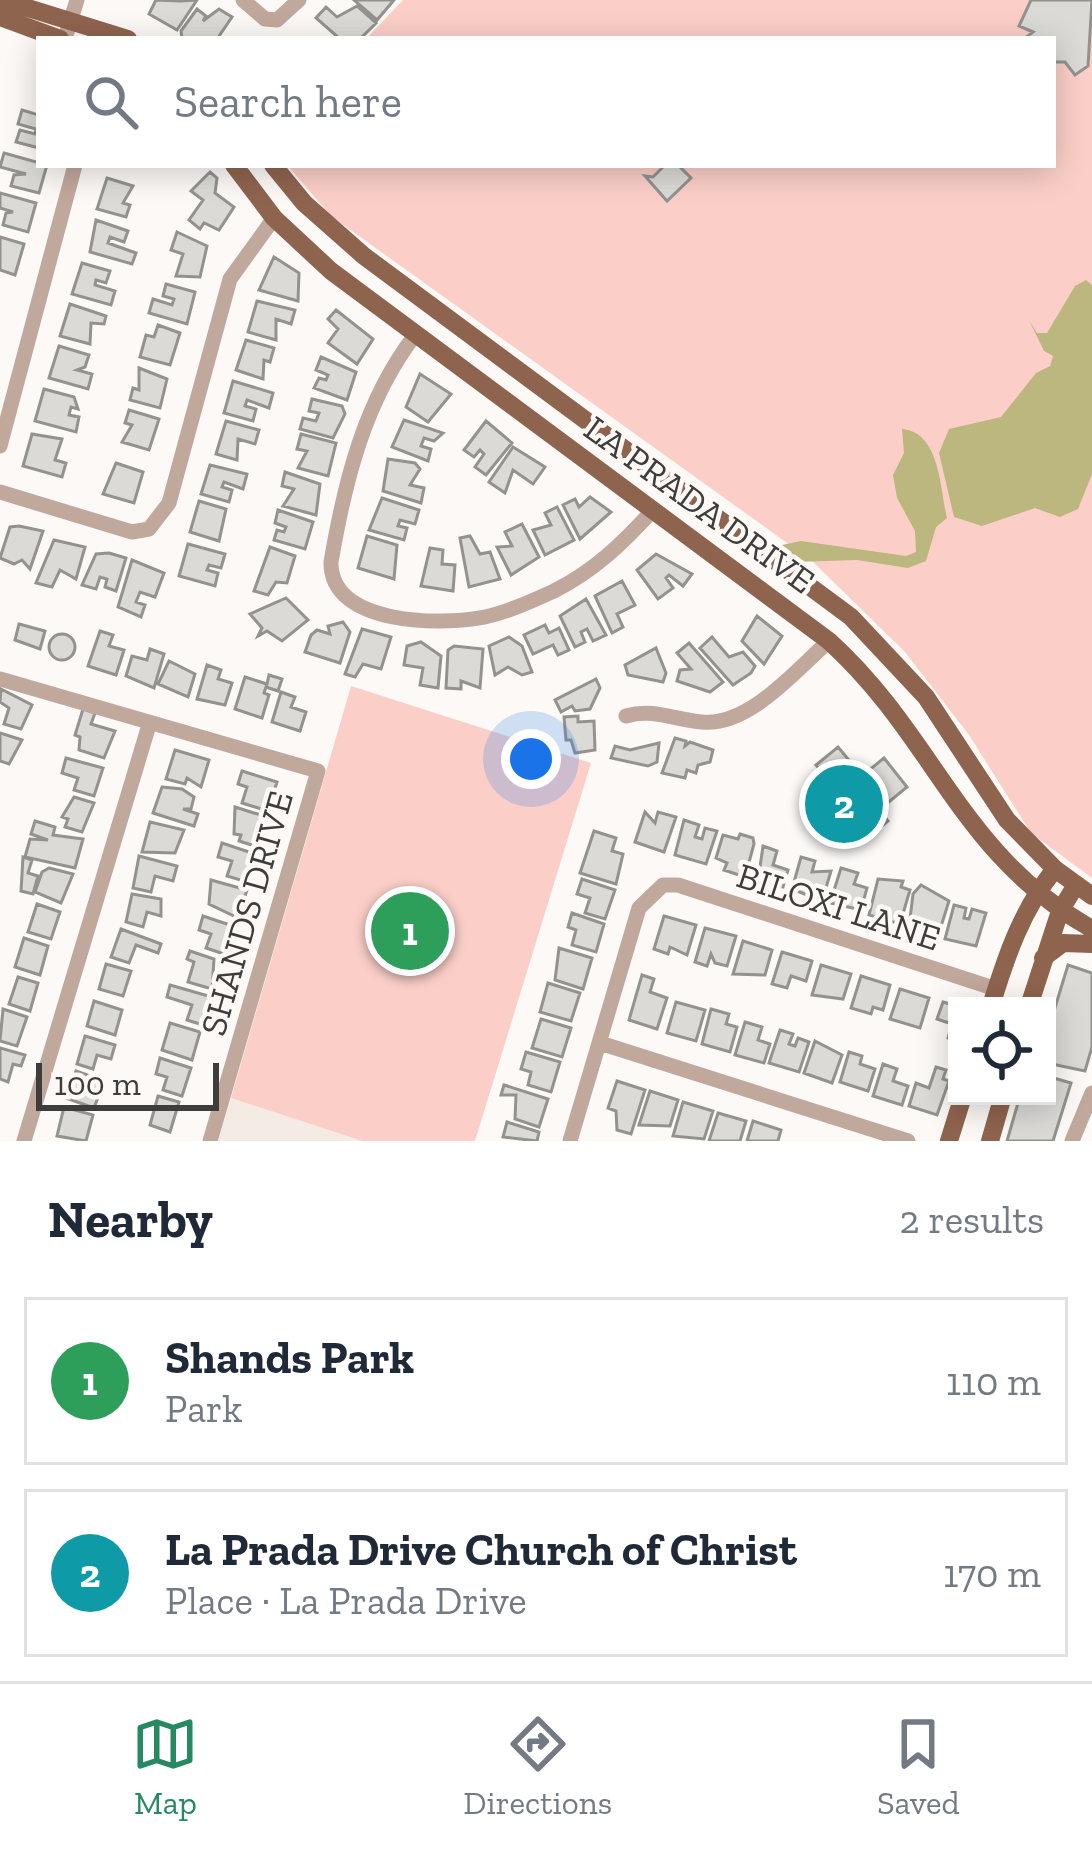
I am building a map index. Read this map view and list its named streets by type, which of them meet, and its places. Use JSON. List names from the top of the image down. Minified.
{"streets":{"main road":["LA PRADA DRIVE"],"street":["BILOXI LANE","SHANDS DRIVE"]},"scale_bar":"100 m","page":{"search":"Search here","pins":["2","1"],"scale":"100 m","heading":["Nearby","2 results"],"list":[{"mark":"1","name":"Shands Park","note":"Park","value":"110 m"},{"mark":"2","name":"La Prada Drive Church of Christ","note":"Place · La Prada Drive","value":"170 m"}],"nav":["Map","Directions","Saved"]}}
